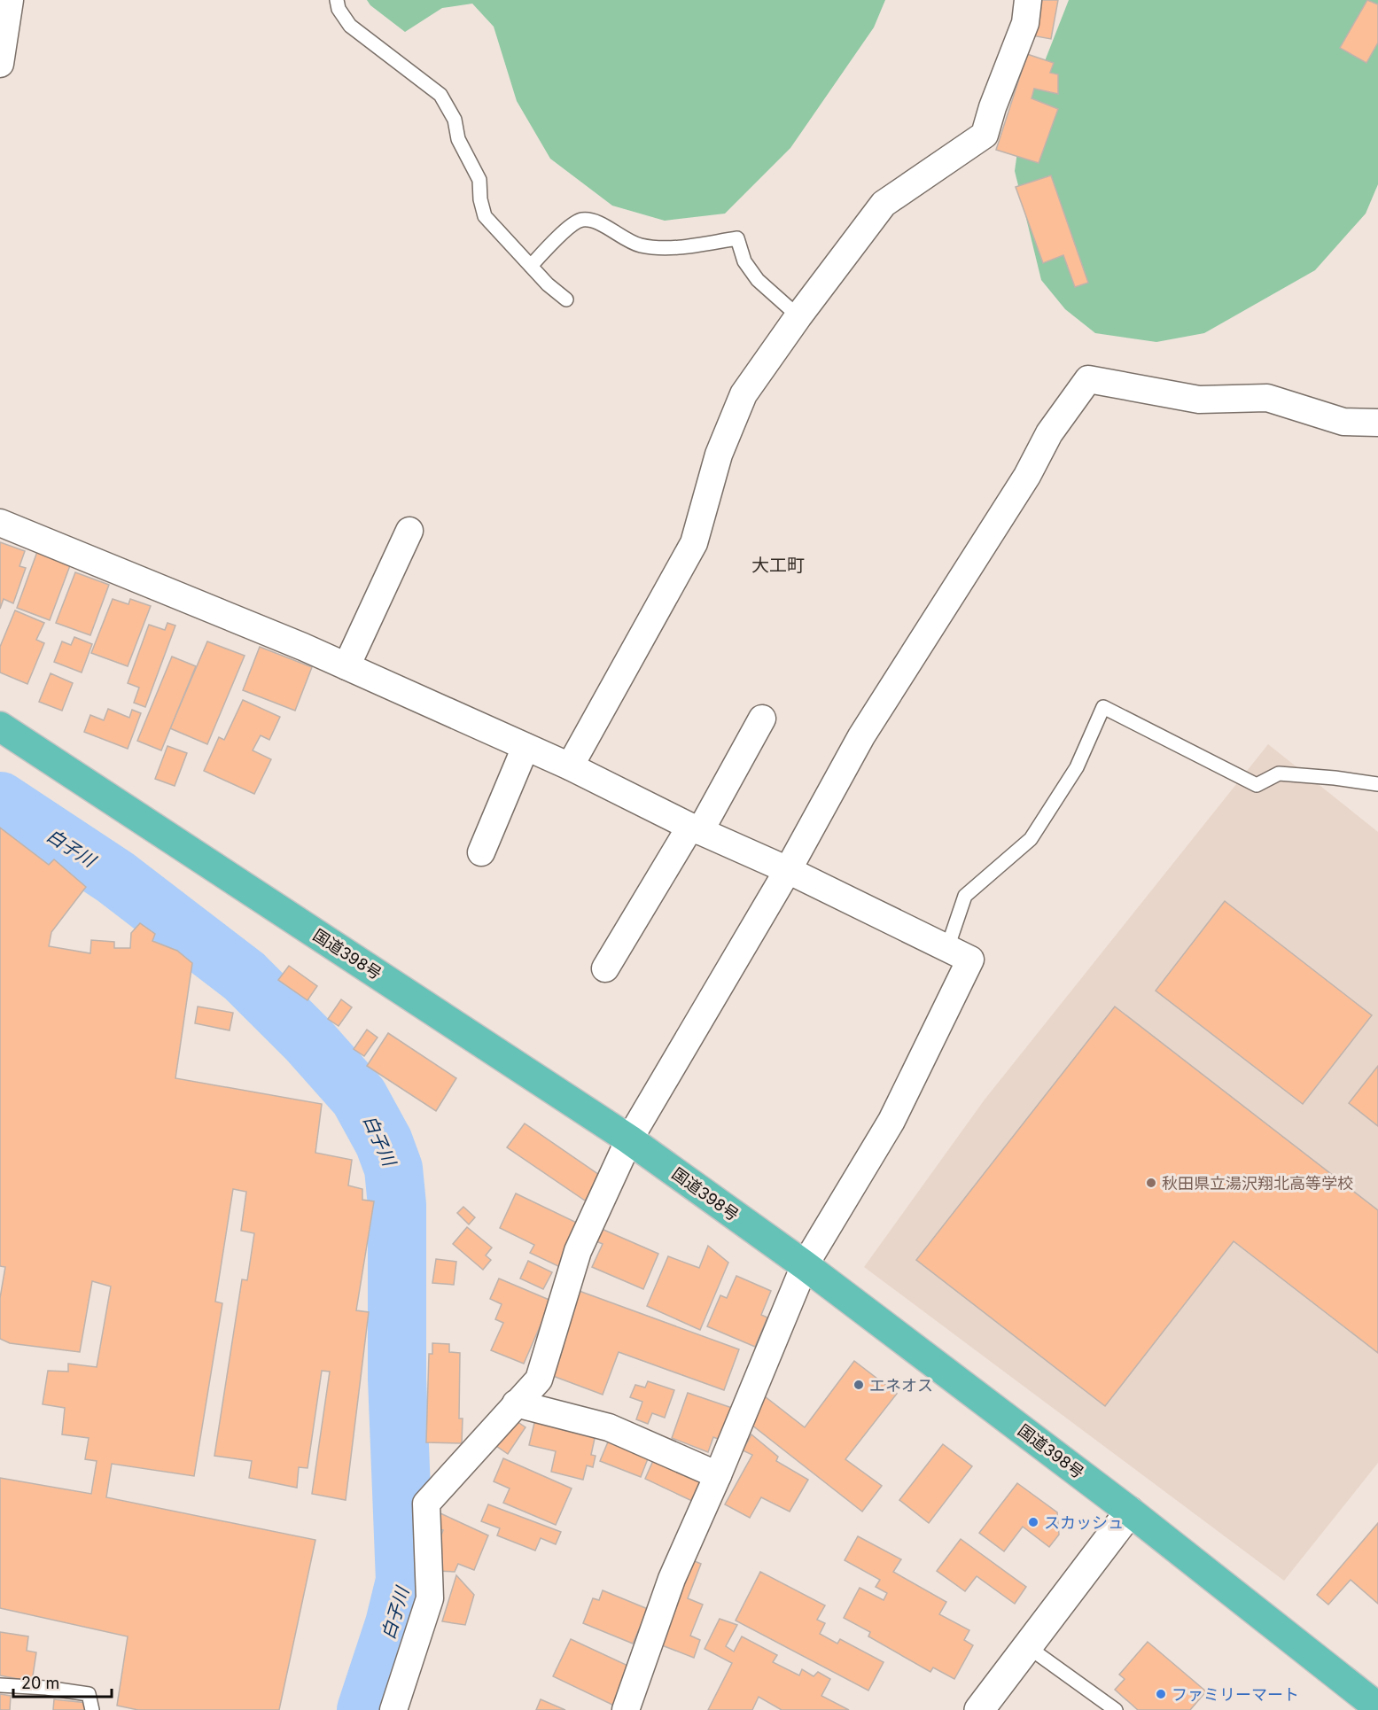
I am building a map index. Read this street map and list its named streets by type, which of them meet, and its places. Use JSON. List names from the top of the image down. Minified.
{"streets":{"highway":["国道398号"]},"districts":["大工町"],"water":["白子川"],"places":["秋田県立湯沢翔北高等学校","エネオス","スカッシュ","ファミリーマート"],"scale_bar":"20 m"}
